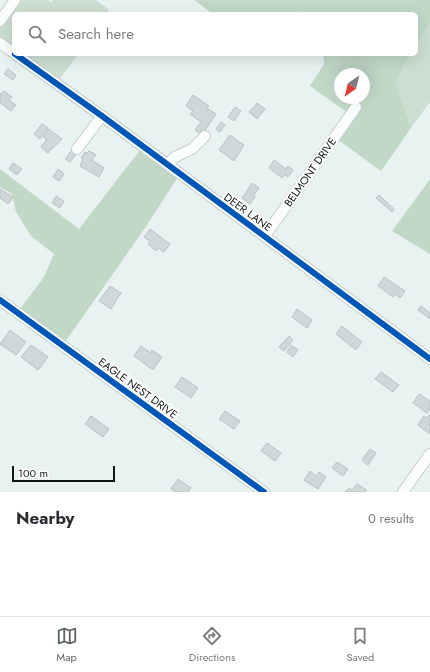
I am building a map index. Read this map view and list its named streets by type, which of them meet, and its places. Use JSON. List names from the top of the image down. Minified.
{"streets":{"street":["BELMONT DRIVE","DEER LANE","EAGLE NEST DRIVE"]},"crossings":[["BELMONT DRIVE","DEER LANE"]],"scale_bar":"100 m","north":"bottom left","page":{"search":"Search here","scale":"100 m","heading":["Nearby","0 results"],"nav":["Map","Directions","Saved"]}}
